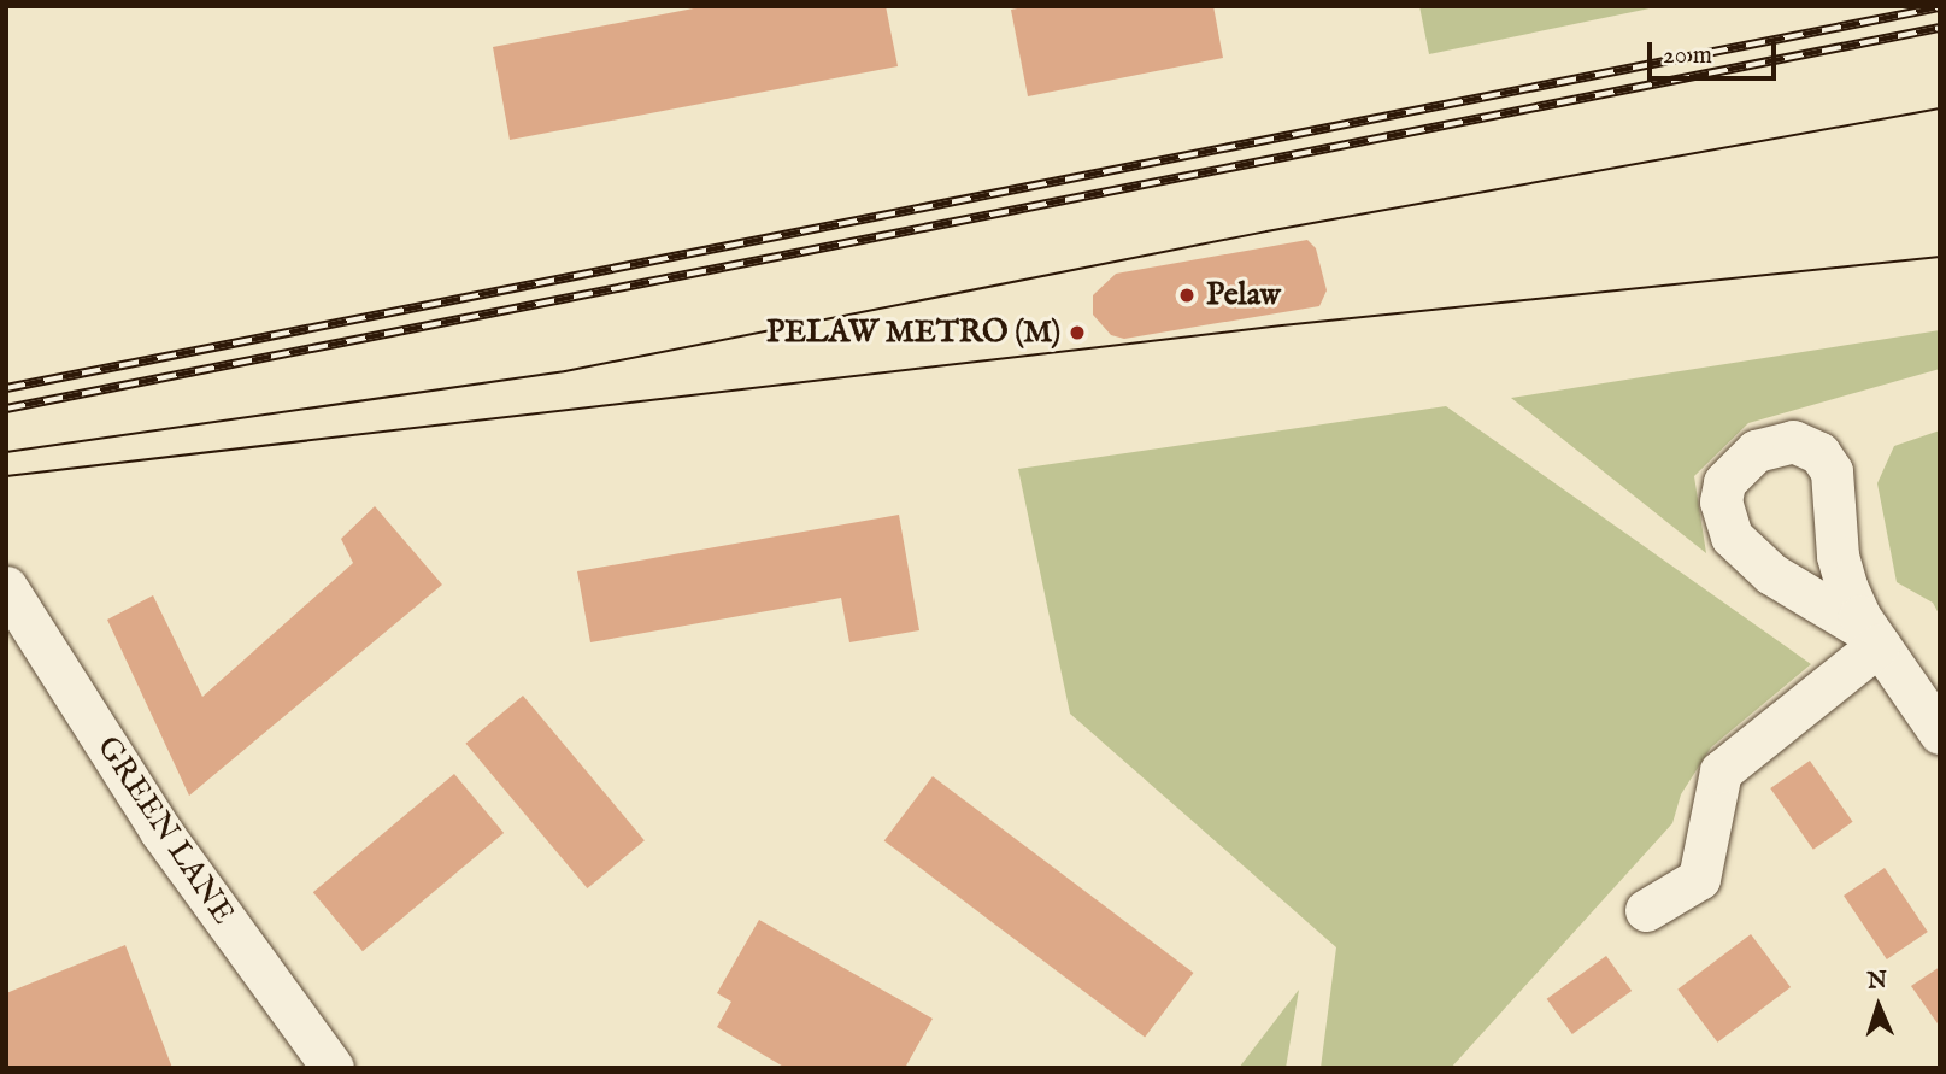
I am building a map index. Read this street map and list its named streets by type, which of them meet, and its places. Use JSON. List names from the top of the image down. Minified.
{"streets":{"street":["GREEN LANE"]},"places":["Pelaw","PELAW METRO (M)"],"scale_bar":"20 m","north":"top"}
